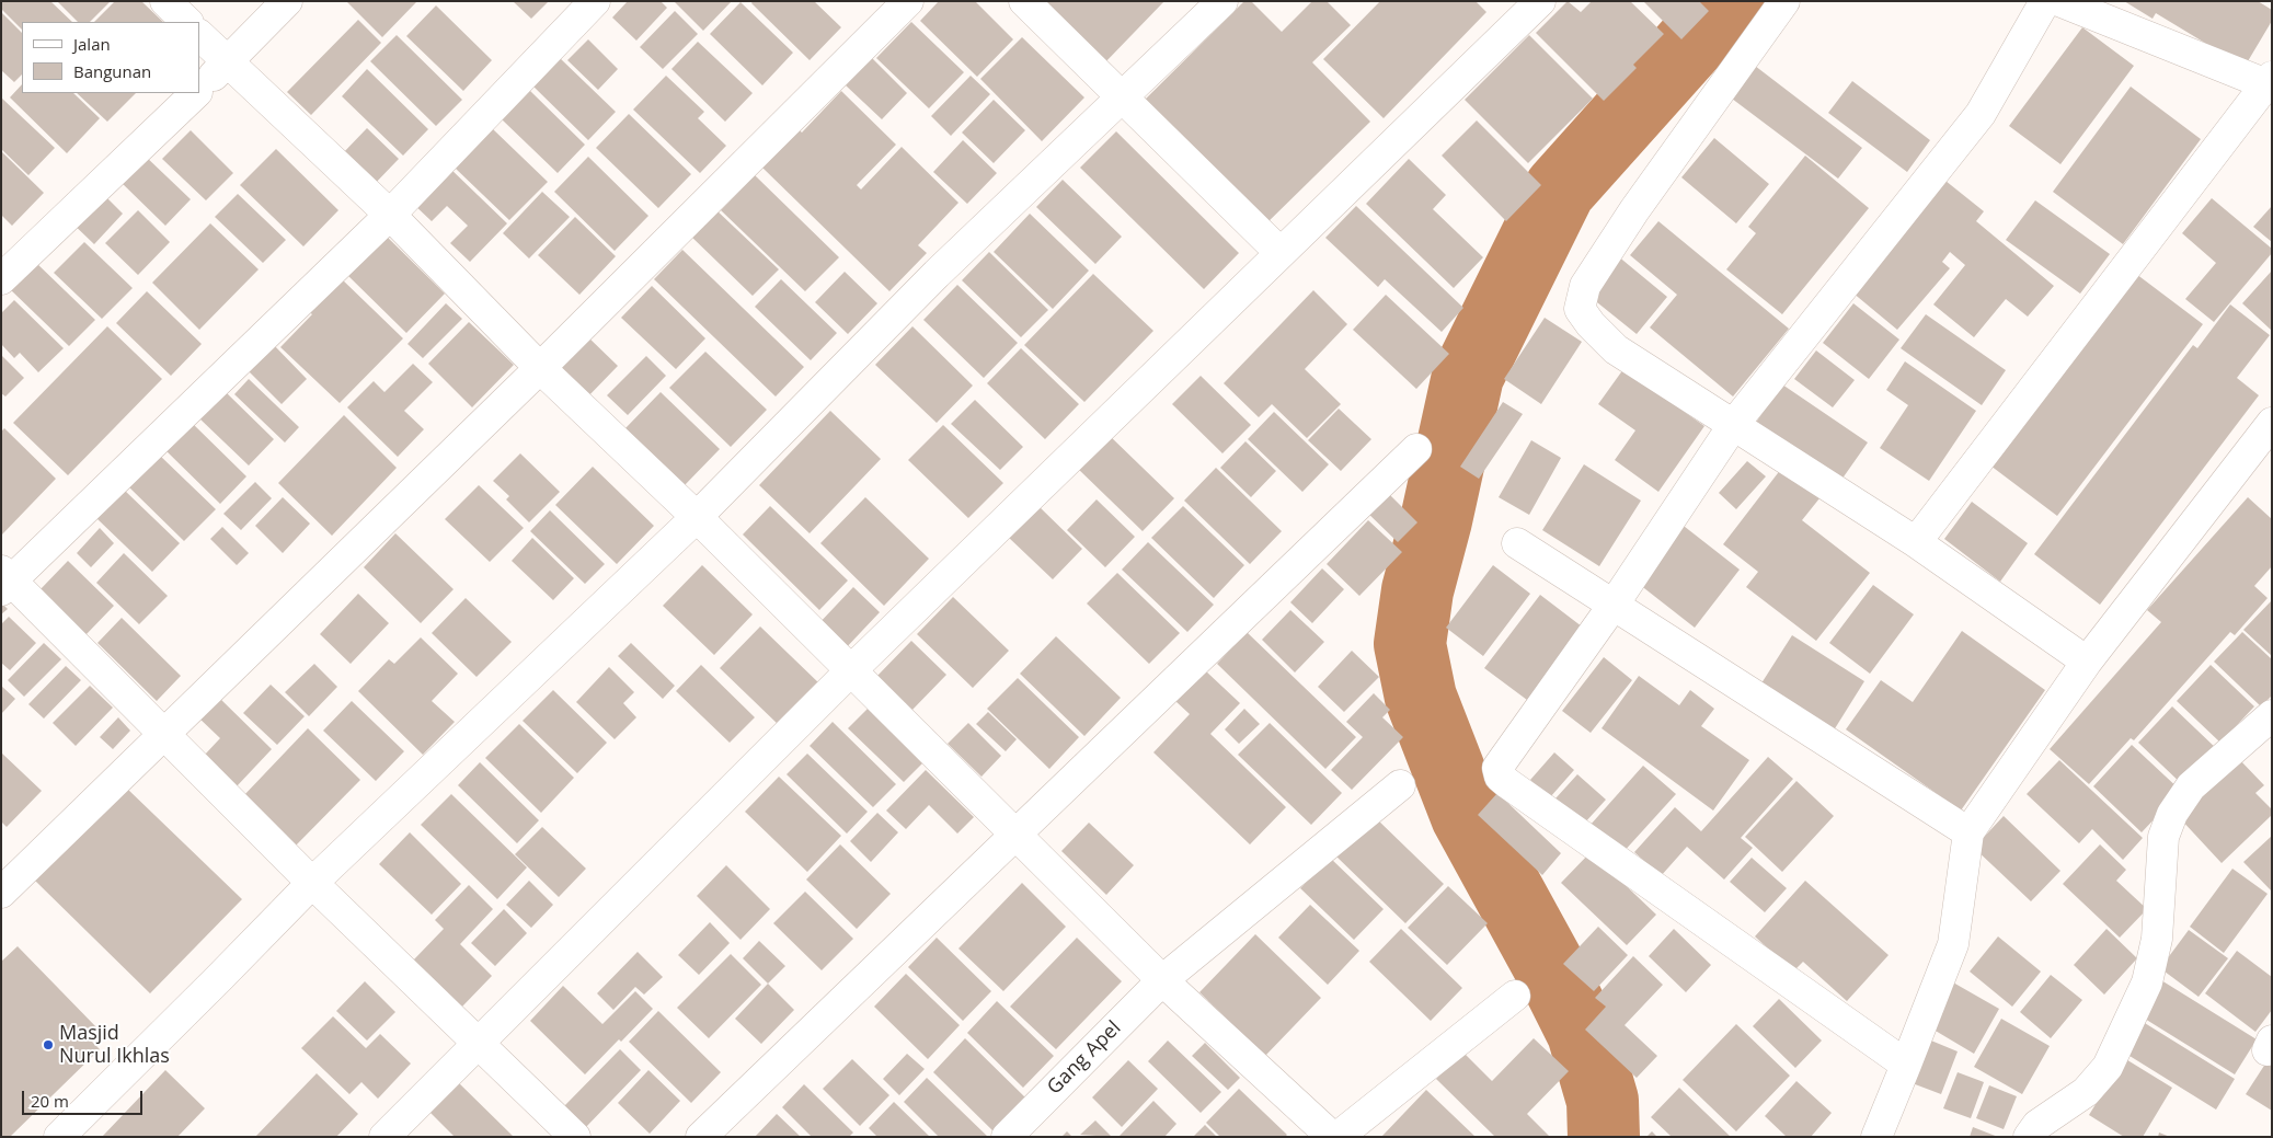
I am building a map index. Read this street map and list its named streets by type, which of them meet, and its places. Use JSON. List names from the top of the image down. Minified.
{"streets":{"street":["Gang Apel"]},"places":["Masjid Nurul Ikhlas"],"legend":["Jalan","Bangunan"],"scale_bar":"20 m"}
